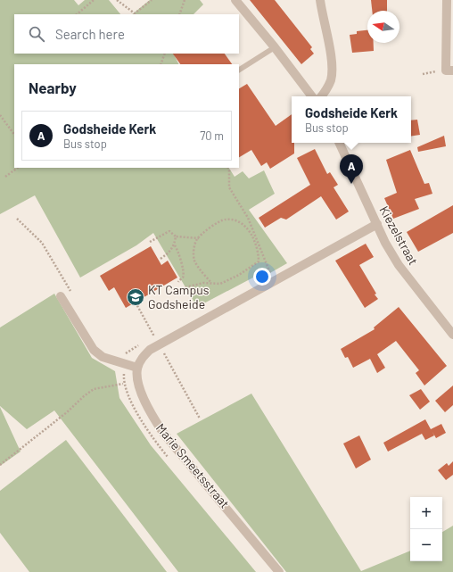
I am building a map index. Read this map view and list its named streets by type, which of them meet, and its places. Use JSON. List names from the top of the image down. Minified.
{"streets":{"street":["Kiezelstraat","Marie Smeetsstraat"]},"places":{"school or university":["KT Campus Godsheide"]},"north":"left","page":{"search":"Search here","heading":"Nearby","popup":["Godsheide Kerk","Bus stop"],"list":[{"mark":"A","name":"Godsheide Kerk","note":"Bus stop","value":"70 m"}],"pins":"A","map_buttons":["+","−"]}}
